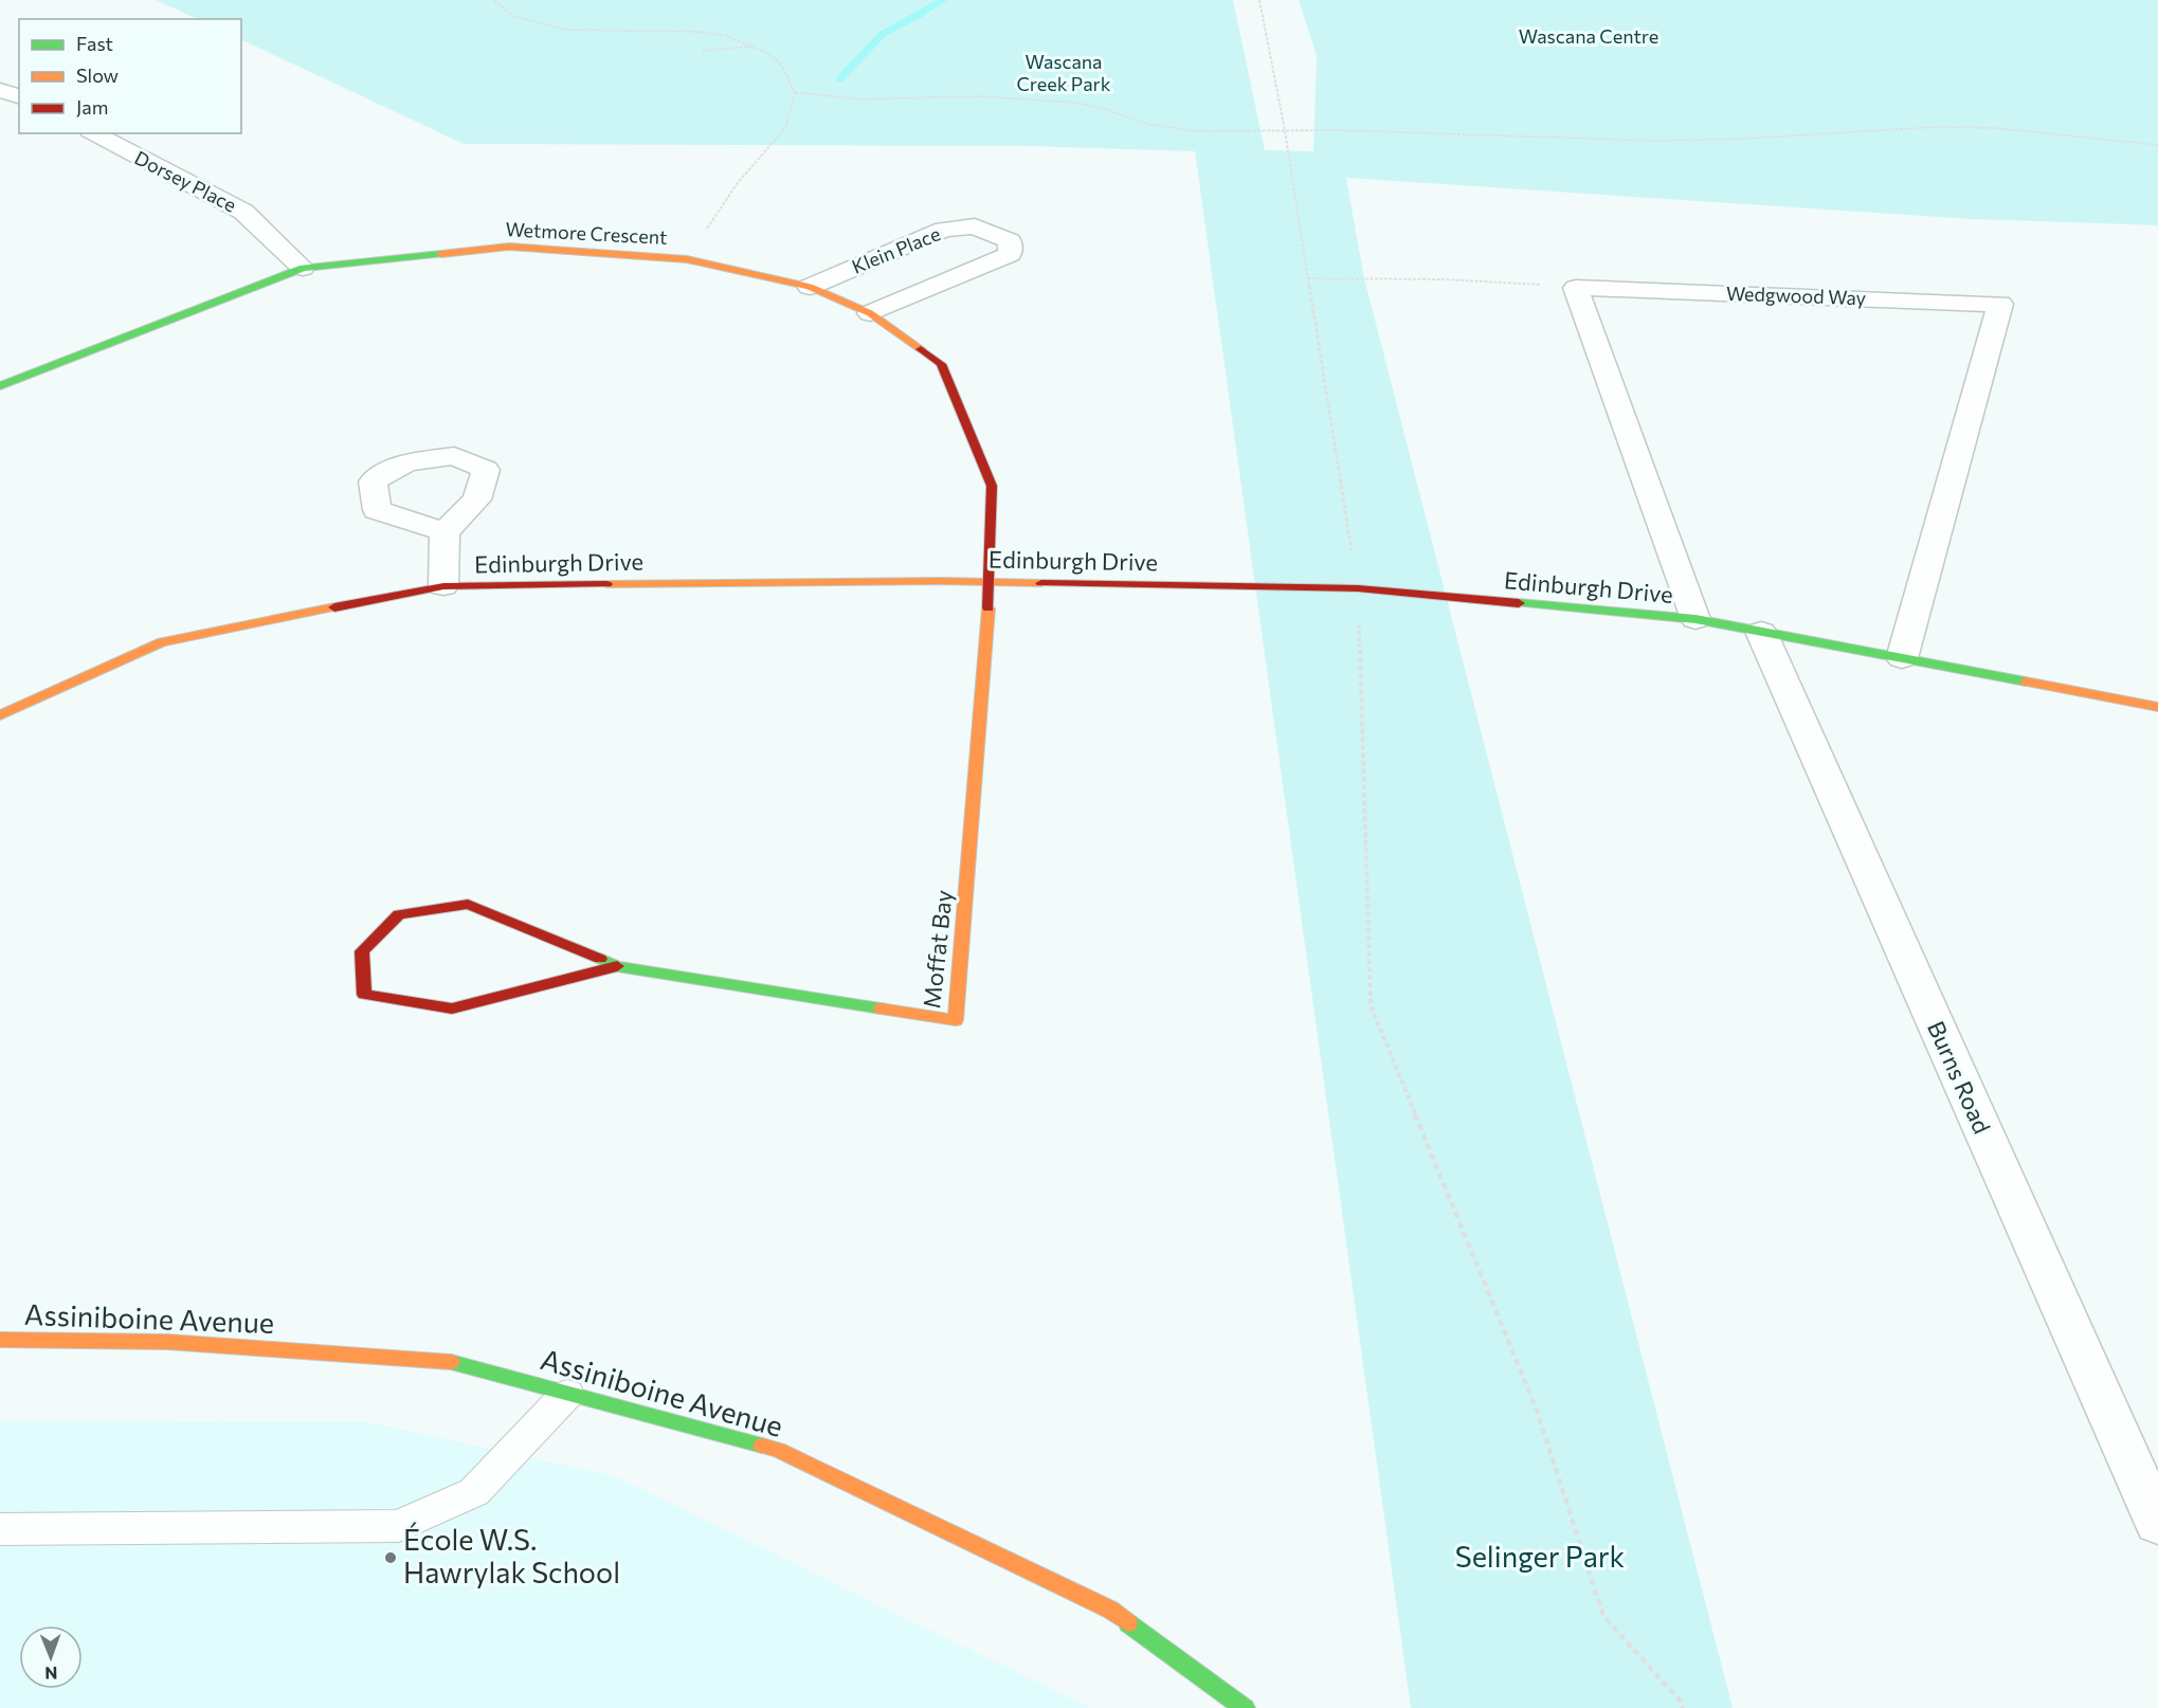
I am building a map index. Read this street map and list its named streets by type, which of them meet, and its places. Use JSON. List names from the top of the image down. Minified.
{"streets":{"street":["Dorsey Place","Wetmore Crescent","Klein Place","Wedgwood Way","Edinburgh Drive","Moffat Bay","Burns Road","Assiniboine Avenue"]},"crossings":[["Dorsey Place","Wetmore Crescent"],["Wetmore Crescent","Klein Place"],["Wetmore Crescent","Edinburgh Drive"],["Wetmore Crescent","Moffat Bay"],["Wedgwood Way","Edinburgh Drive"],["Edinburgh Drive","Moffat Bay"],["Edinburgh Drive","Burns Road"]],"parks":["Wascana Centre","Wascana Creek Park","Selinger Park"],"places":["École W.S. Hawrylak School"],"legend":["Fast","Slow","Jam"],"north":"bottom"}
